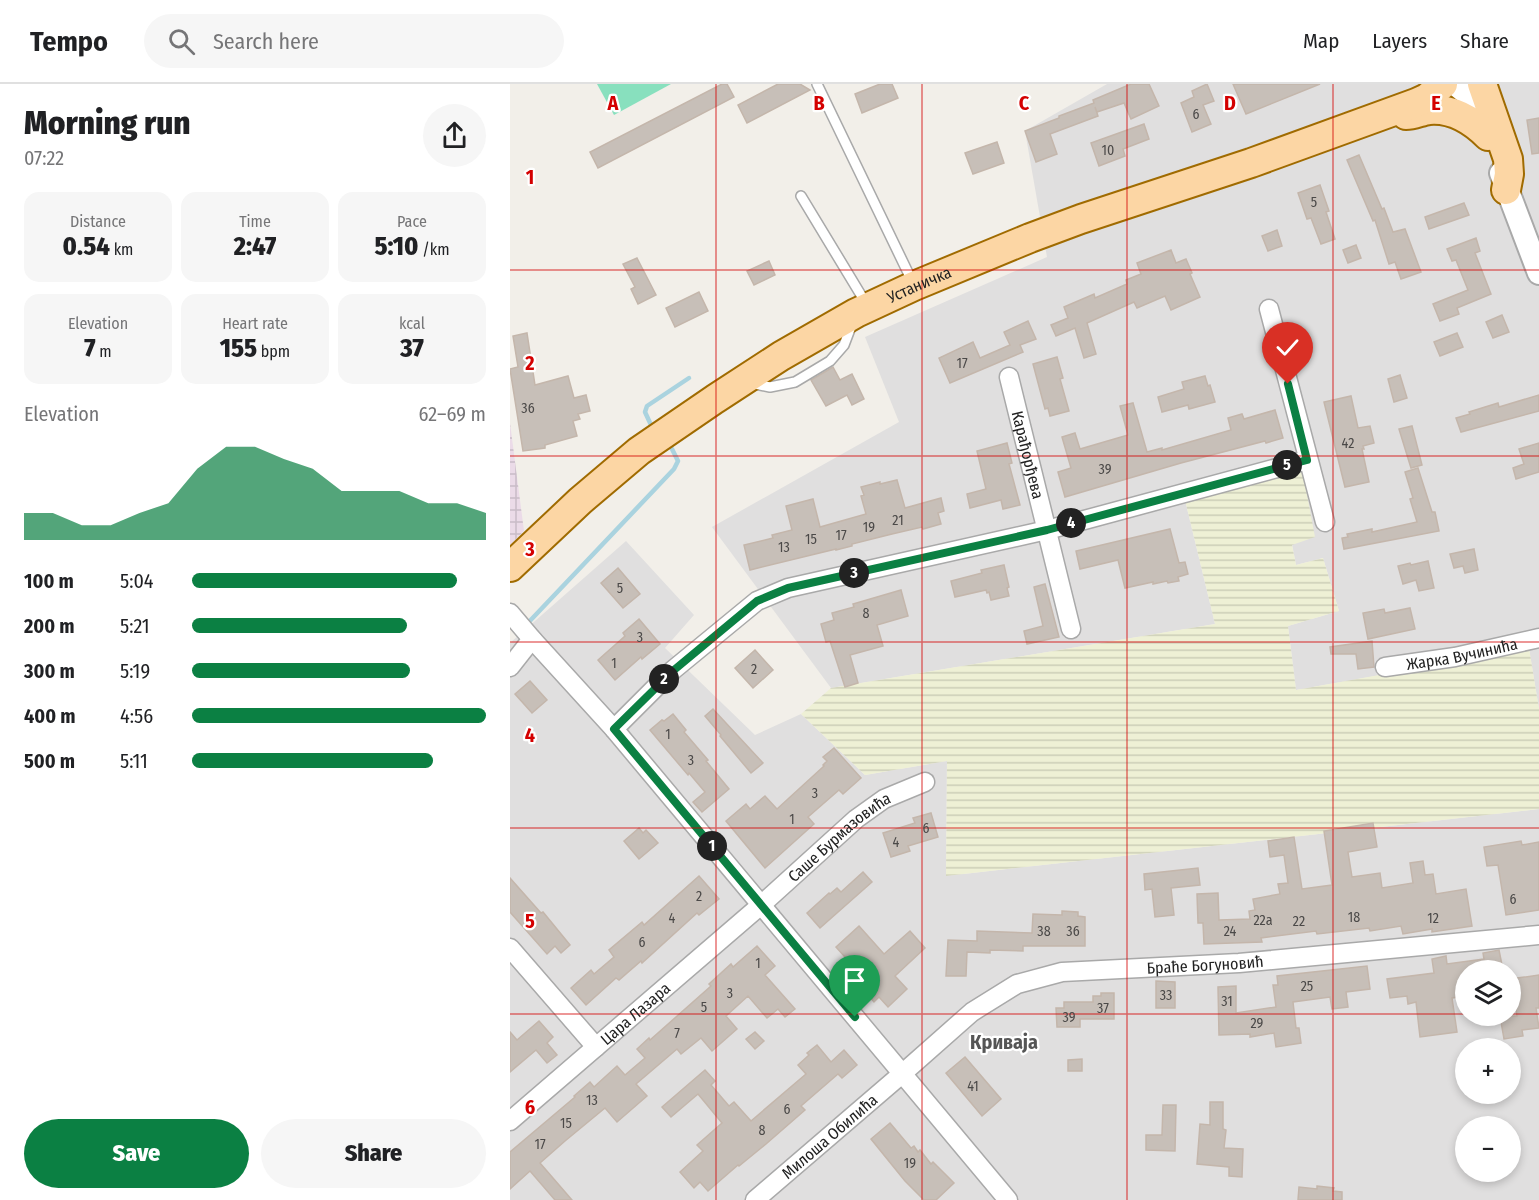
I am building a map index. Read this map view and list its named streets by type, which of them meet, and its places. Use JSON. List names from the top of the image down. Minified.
{"streets":{"main road":["Устаничка"],"street":["Карађорђева","Жарка Вучинића","Саше Бурмазовића","Браће Богуновић","Цара Лазара","Милоша Обилића"]},"crossings":[["Саше Бурмазовића","Цара Лазара"],["Браће Богуновић","Милоша Обилића"]],"districts":["Криваја"],"house_numbers":["6","10","5","17","36","42","39","21","19","17","15","13","5","8","3","1","2","1","3","3","1","6","4","2","6","18","4","12","22a","22","38","36","24","6","1","25","3","33","31","5","37","39","29","7","41","13","6","15","8","17","19"],"page":{"header":"Tempo","search":"Search here","nav":["Map","Layers","Share"],"heading":["Morning run","07:22"],"stats":[["Distance","0.54 km"],["Time","2:47"],["Pace","5:10 /km"],["Elevation","7 m"],["Heart rate","155 bpm"],["kcal","37"]],"chart":["Elevation","62–69 m"],"pins":["5","4","3","2","1"],"list":[{"name":"100 m","note":"5:04"},{"name":"200 m","note":"5:21"},{"name":"300 m","note":"5:19"},{"name":"400 m","note":"4:56"},{"name":"500 m","note":"5:11"}],"map_buttons":["+","−"],"buttons":["Save","Share"]},"grid":{"columns":["A","B","C","D","E"],"rows":["1","2","3","4","5","6"]}}
